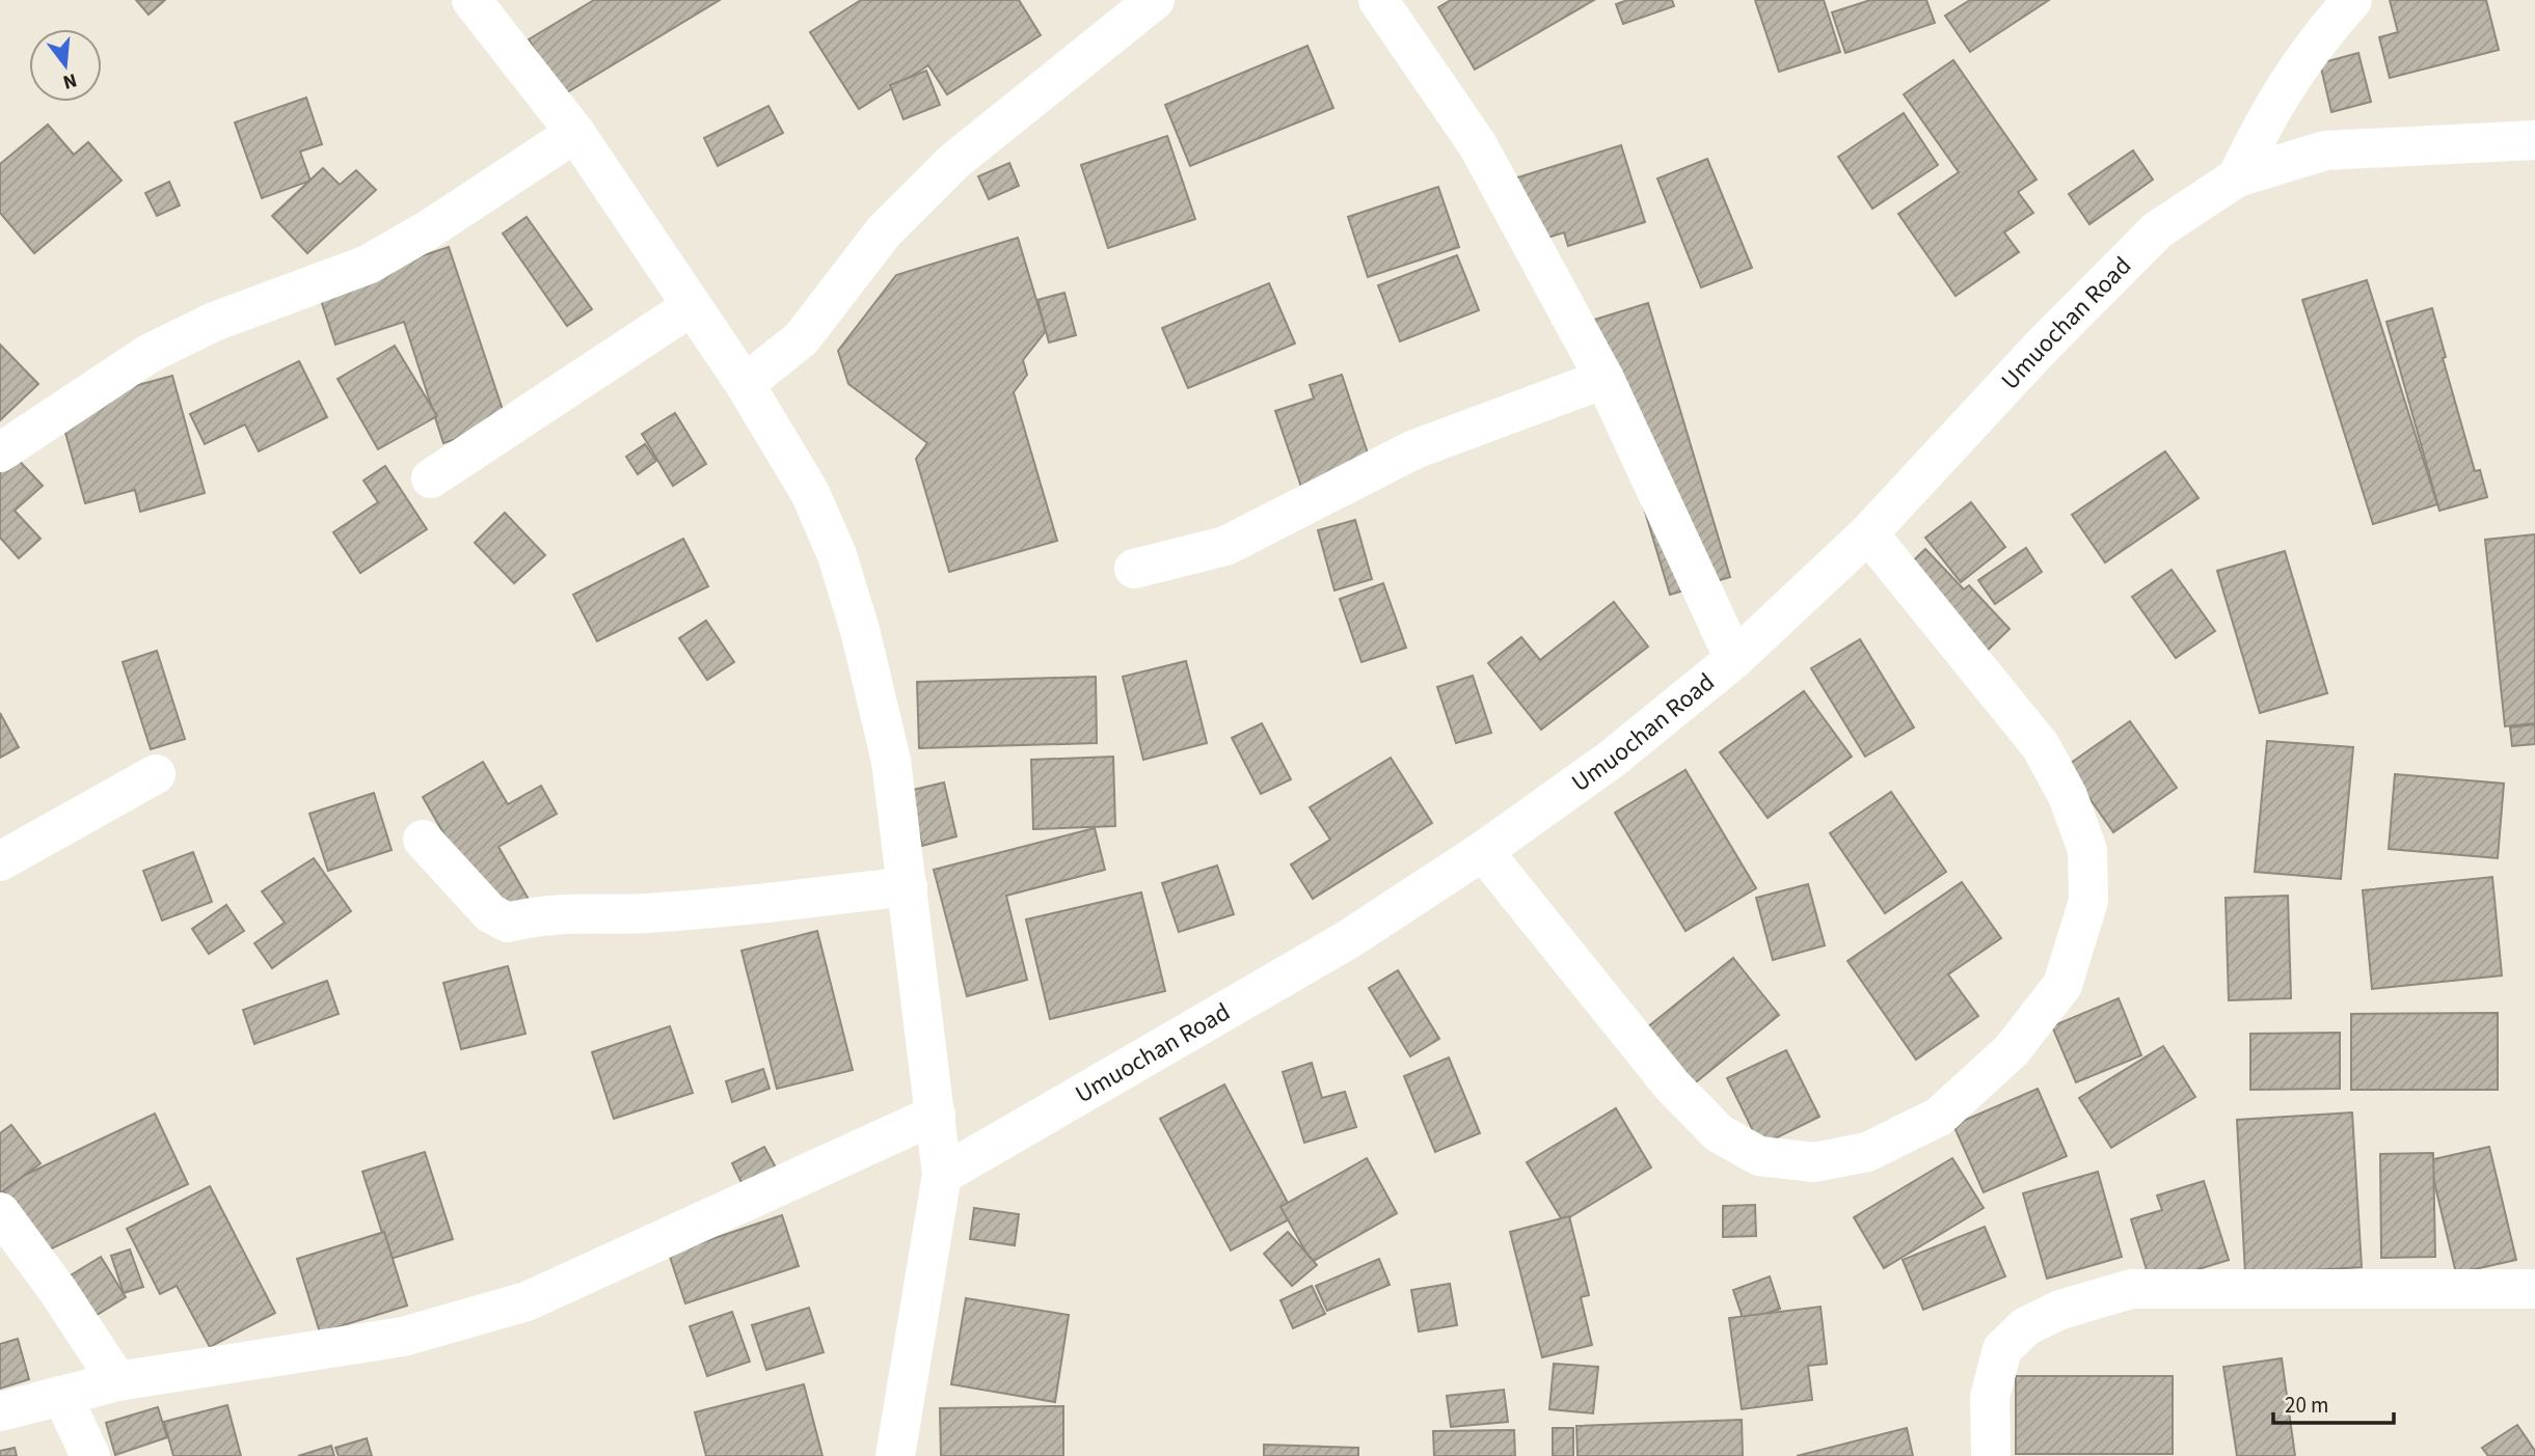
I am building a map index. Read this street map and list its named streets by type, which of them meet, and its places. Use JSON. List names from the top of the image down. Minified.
{"streets":{"street":["Umuochan Road"]},"scale_bar":"20 m","north":"bottom"}
